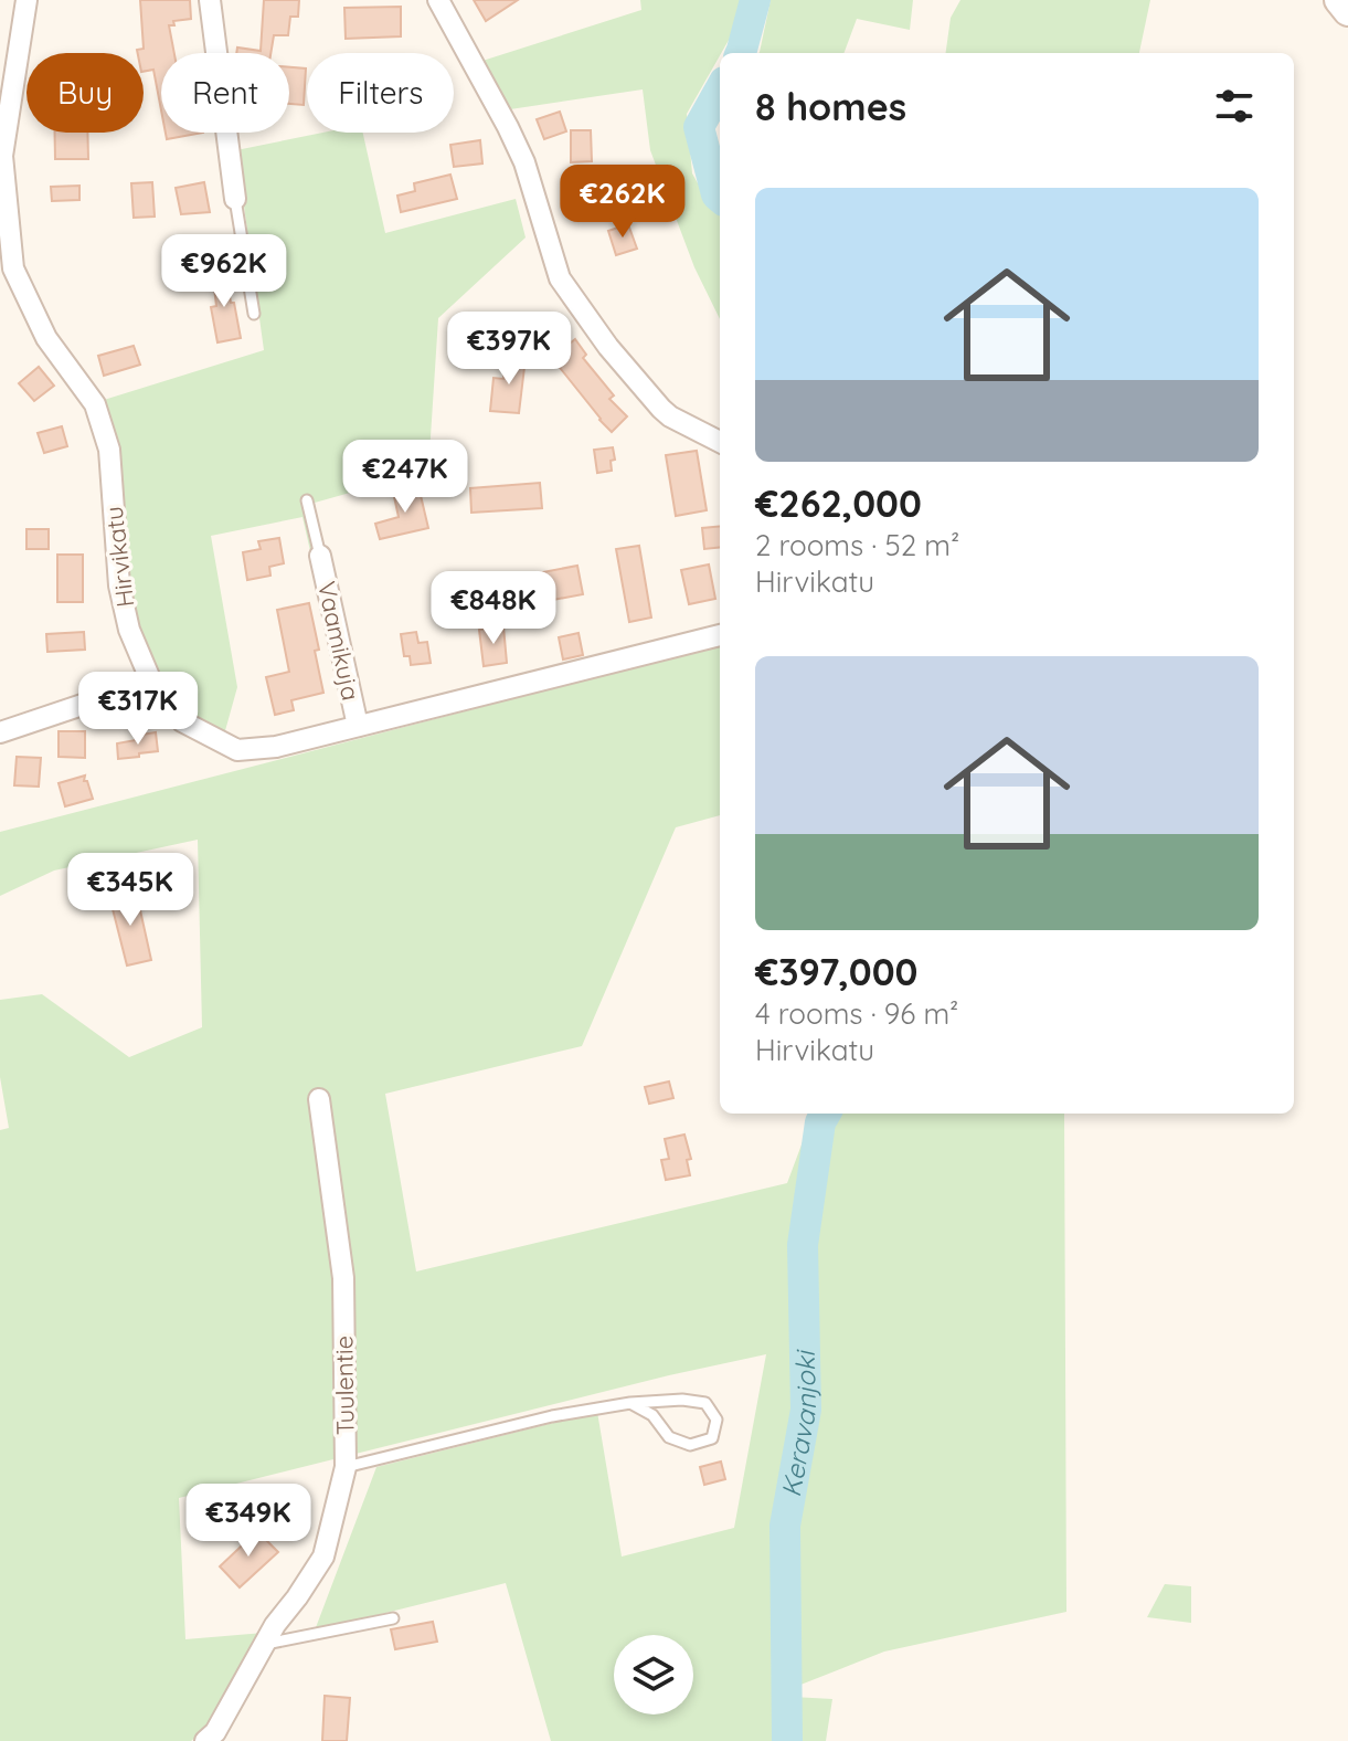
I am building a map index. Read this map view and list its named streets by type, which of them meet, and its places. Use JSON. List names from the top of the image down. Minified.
{"streets":{"street":["Hirvikatu","Vaamikuja","Tuulentie"]},"crossings":[["Hirvikatu","Vaamikuja"]],"water":["Keravanjoki"],"page":{"chip":["Buy","Rent","Filters"],"heading":"8 homes","list":[{"name":"€262,000","note":"2 rooms · 52 m² · Hirvikatu"},{"name":"€397,000","note":"4 rooms · 96 m² · Hirvikatu"}],"price":["€262K","€962K","€397K","€247K","€848K","€317K","€345K","€349K"]}}
